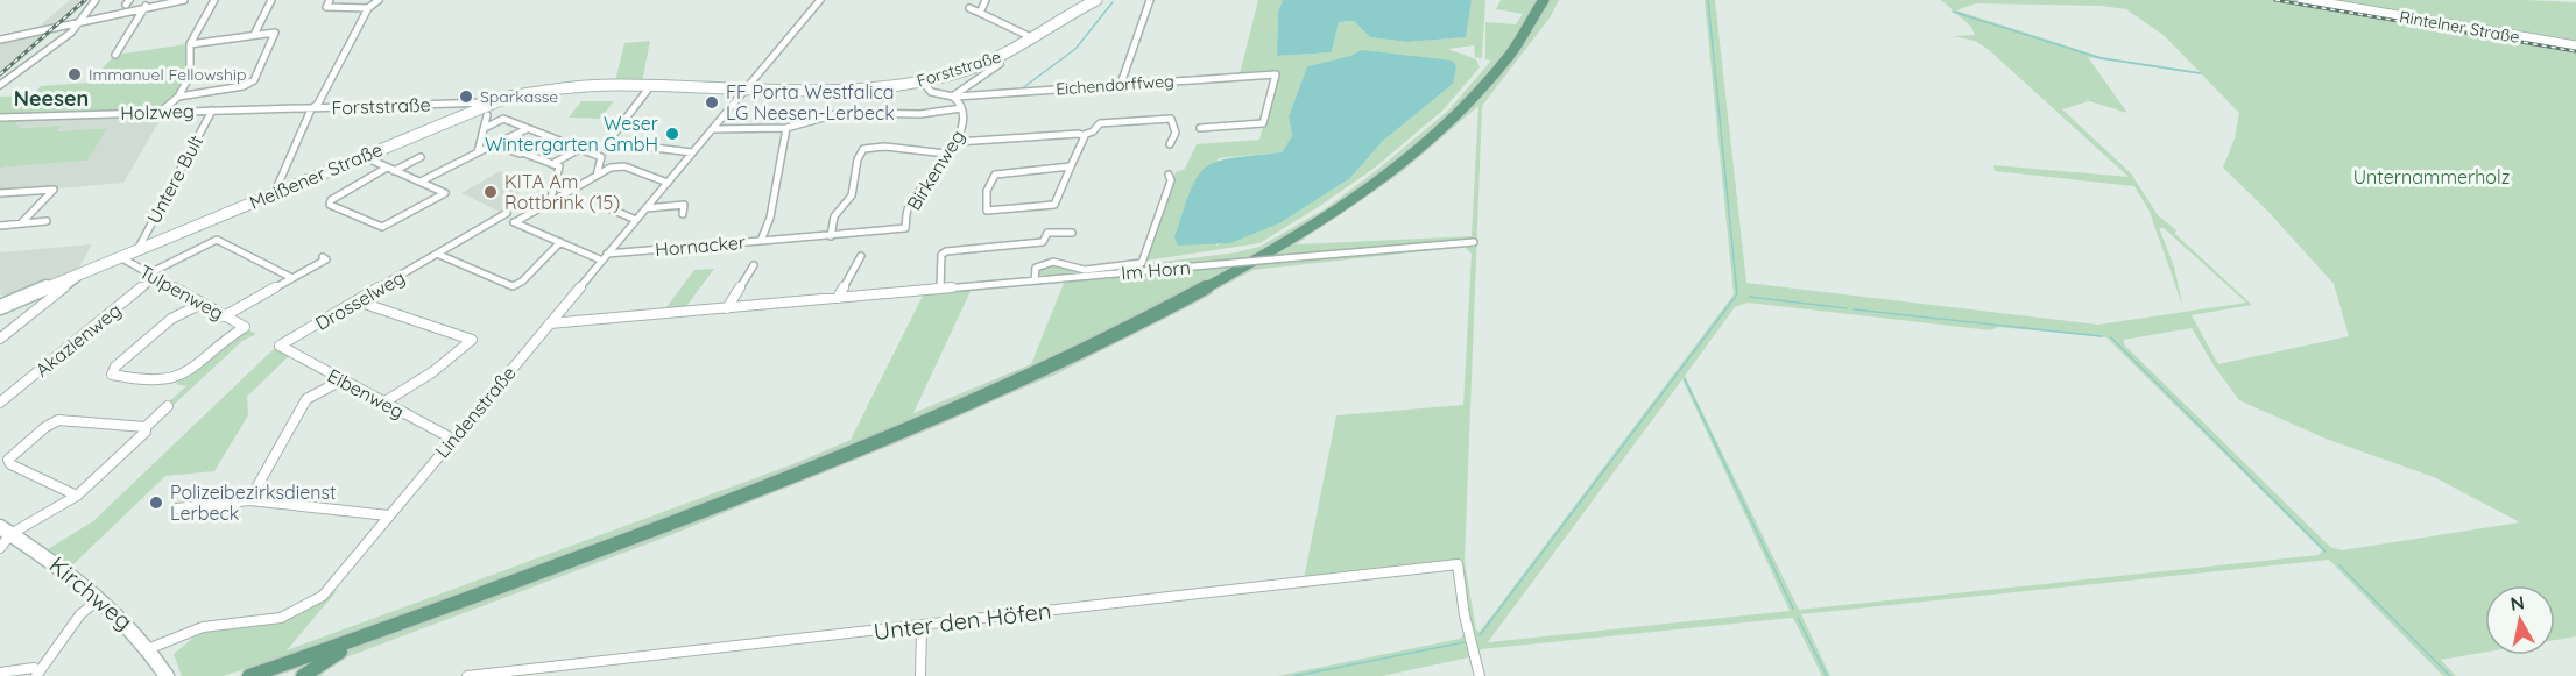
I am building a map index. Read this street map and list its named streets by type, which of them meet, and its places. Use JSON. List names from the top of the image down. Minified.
{"streets":{"street":["Rintelner Straße","Forststraße","Eichendorffweg","Holzweg","Birkenweg","Meißener Straße","Untere Bult","Hornacker","Im Horn","Tulpenweg","Drosselweg","Akazienweg","Eibenweg","Lindenstraße","Kirchweg","Unter den Höfen"]},"crossings":[["Forststraße","Eichendorffweg"],["Forststraße","Holzweg"],["Forststraße","Birkenweg"],["Forststraße","Meißener Straße"],["Forststraße","Lindenstraße"],["Eichendorffweg","Birkenweg"],["Holzweg","Untere Bult"],["Birkenweg","Hornacker"],["Meißener Straße","Untere Bult"],["Meißener Straße","Tulpenweg"],["Hornacker","Lindenstraße"],["Im Horn","Lindenstraße"],["Tulpenweg","Akazienweg"],["Drosselweg","Eibenweg"],["Eibenweg","Lindenstraße"],["Lindenstraße","Kirchweg"]],"districts":["Neesen"],"parks":["Unternammerholz"],"places":["Immanuel Fellowship","Sparkasse","FF Porta Westfalica LG Neesen-Lerbeck","Weser Wintergarten GmbH","KITA Am Rottbrink (15)","Polizeibezirksdienst Lerbeck"],"north":"top"}
